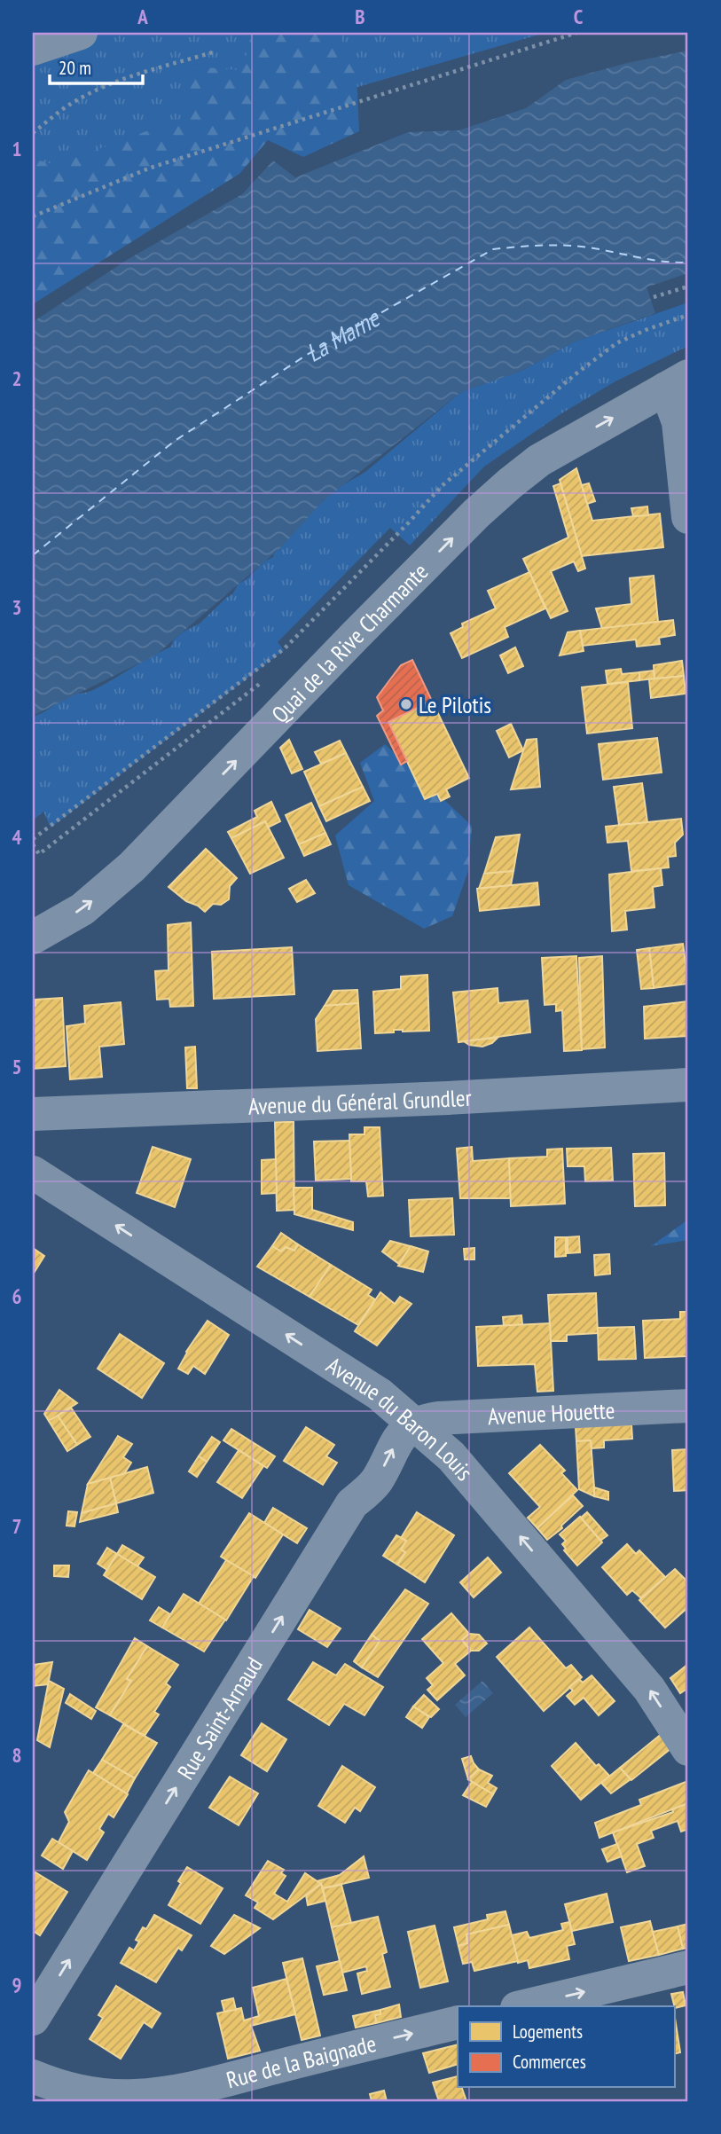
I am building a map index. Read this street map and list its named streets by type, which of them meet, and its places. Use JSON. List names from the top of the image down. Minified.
{"streets":{"street":["Quai de la Rive Charmante","Avenue du Général Grundler","Avenue Houette","Avenue du Baron Louis","Rue Saint-Arnaud","Rue de la Baignade"]},"crossings":[["Avenue Houette","Avenue du Baron Louis"],["Avenue Houette","Rue Saint-Arnaud"],["Avenue du Baron Louis","Rue Saint-Arnaud"]],"one_way":["Quai de la Rive Charmante","Avenue du Baron Louis","Rue Saint-Arnaud","Rue de la Baignade"],"water":["La Marne"],"places":["Le Pilotis"],"legend":["Logements","Commerces"],"scale_bar":"20 m","grid":{"columns":["A","B","C"],"rows":["1","2","3","4","5","6","7","8","9"]}}
